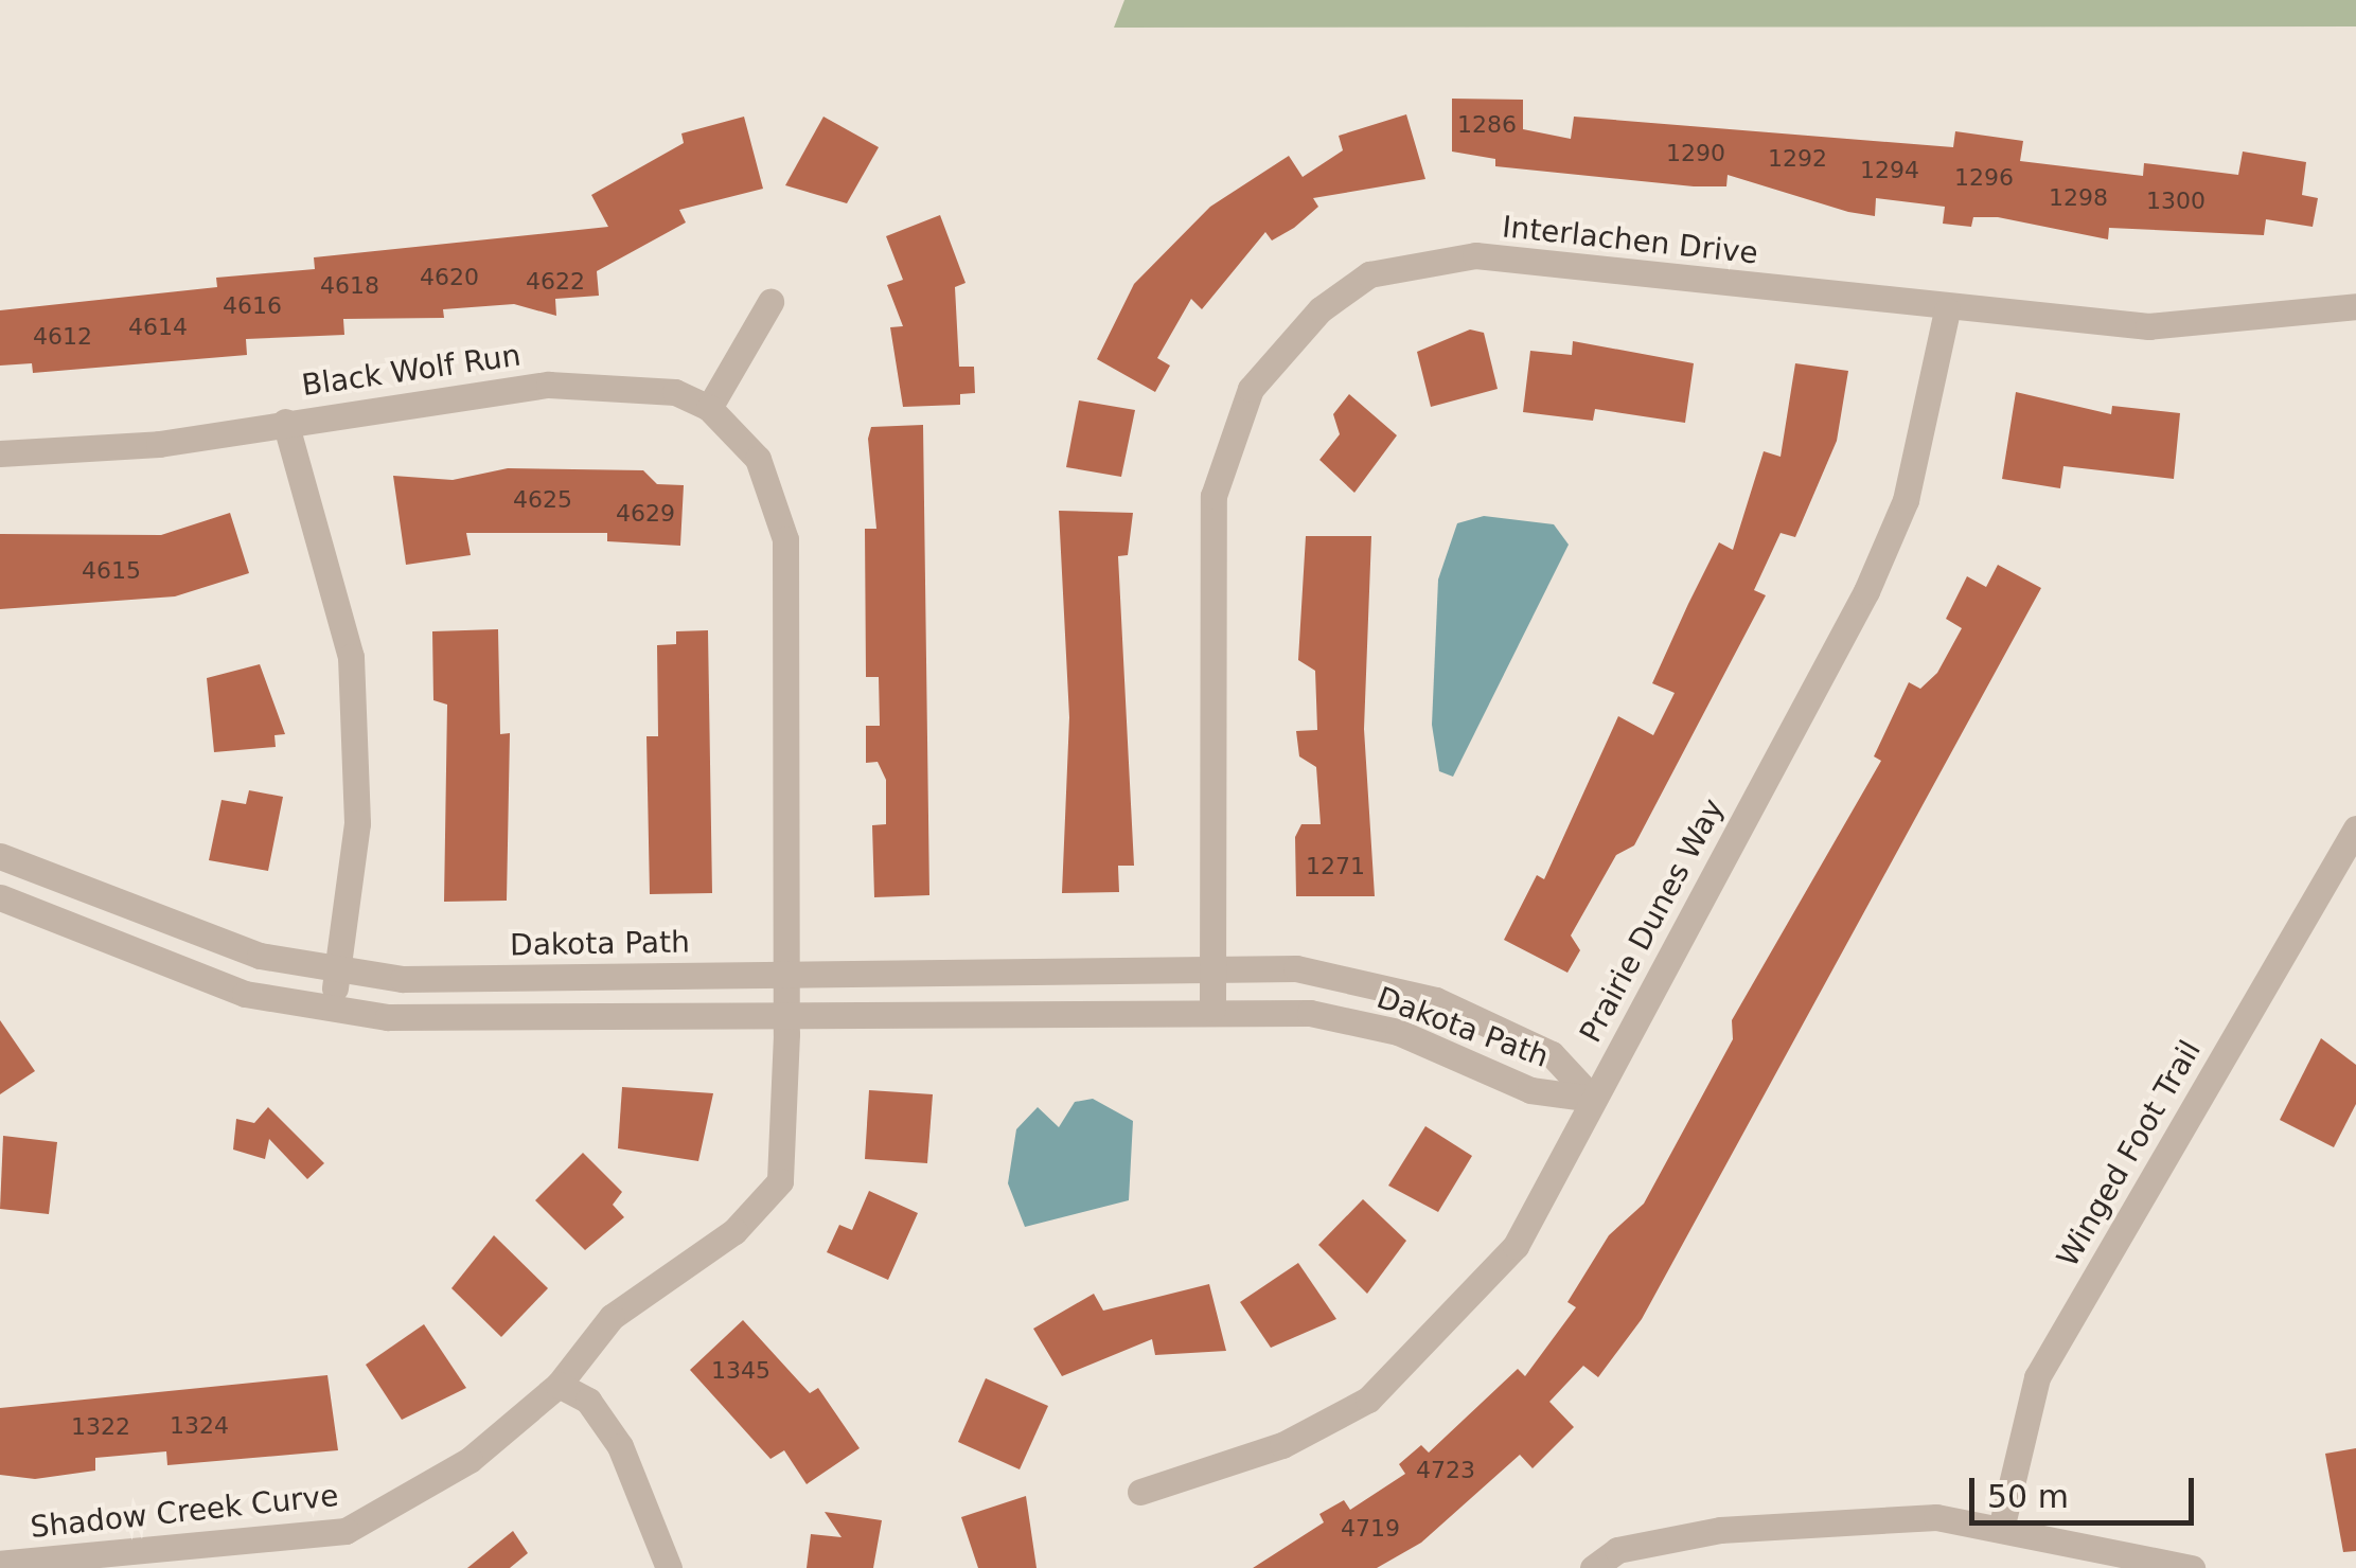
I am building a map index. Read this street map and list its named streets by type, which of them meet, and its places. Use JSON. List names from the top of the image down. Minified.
{"streets":{"street":["Interlachen Drive","Black Wolf Run","Prairie Dunes Way","Dakota Path","Winged Foot Trail","Shadow Creek Curve"]},"crossings":[["Interlachen Drive","Prairie Dunes Way"],["Interlachen Drive","Dakota Path"],["Black Wolf Run","Dakota Path"],["Black Wolf Run","Shadow Creek Curve"],["Prairie Dunes Way","Dakota Path"],["Dakota Path","Shadow Creek Curve"]],"house_numbers":["1286","1290","1292","1294","1296","1298","1300","4620","4622","4618","4616","4614","4612","4625","4629","4615","1271","1345","1324","1322","4723","4719"],"scale_bar":"50 m"}
